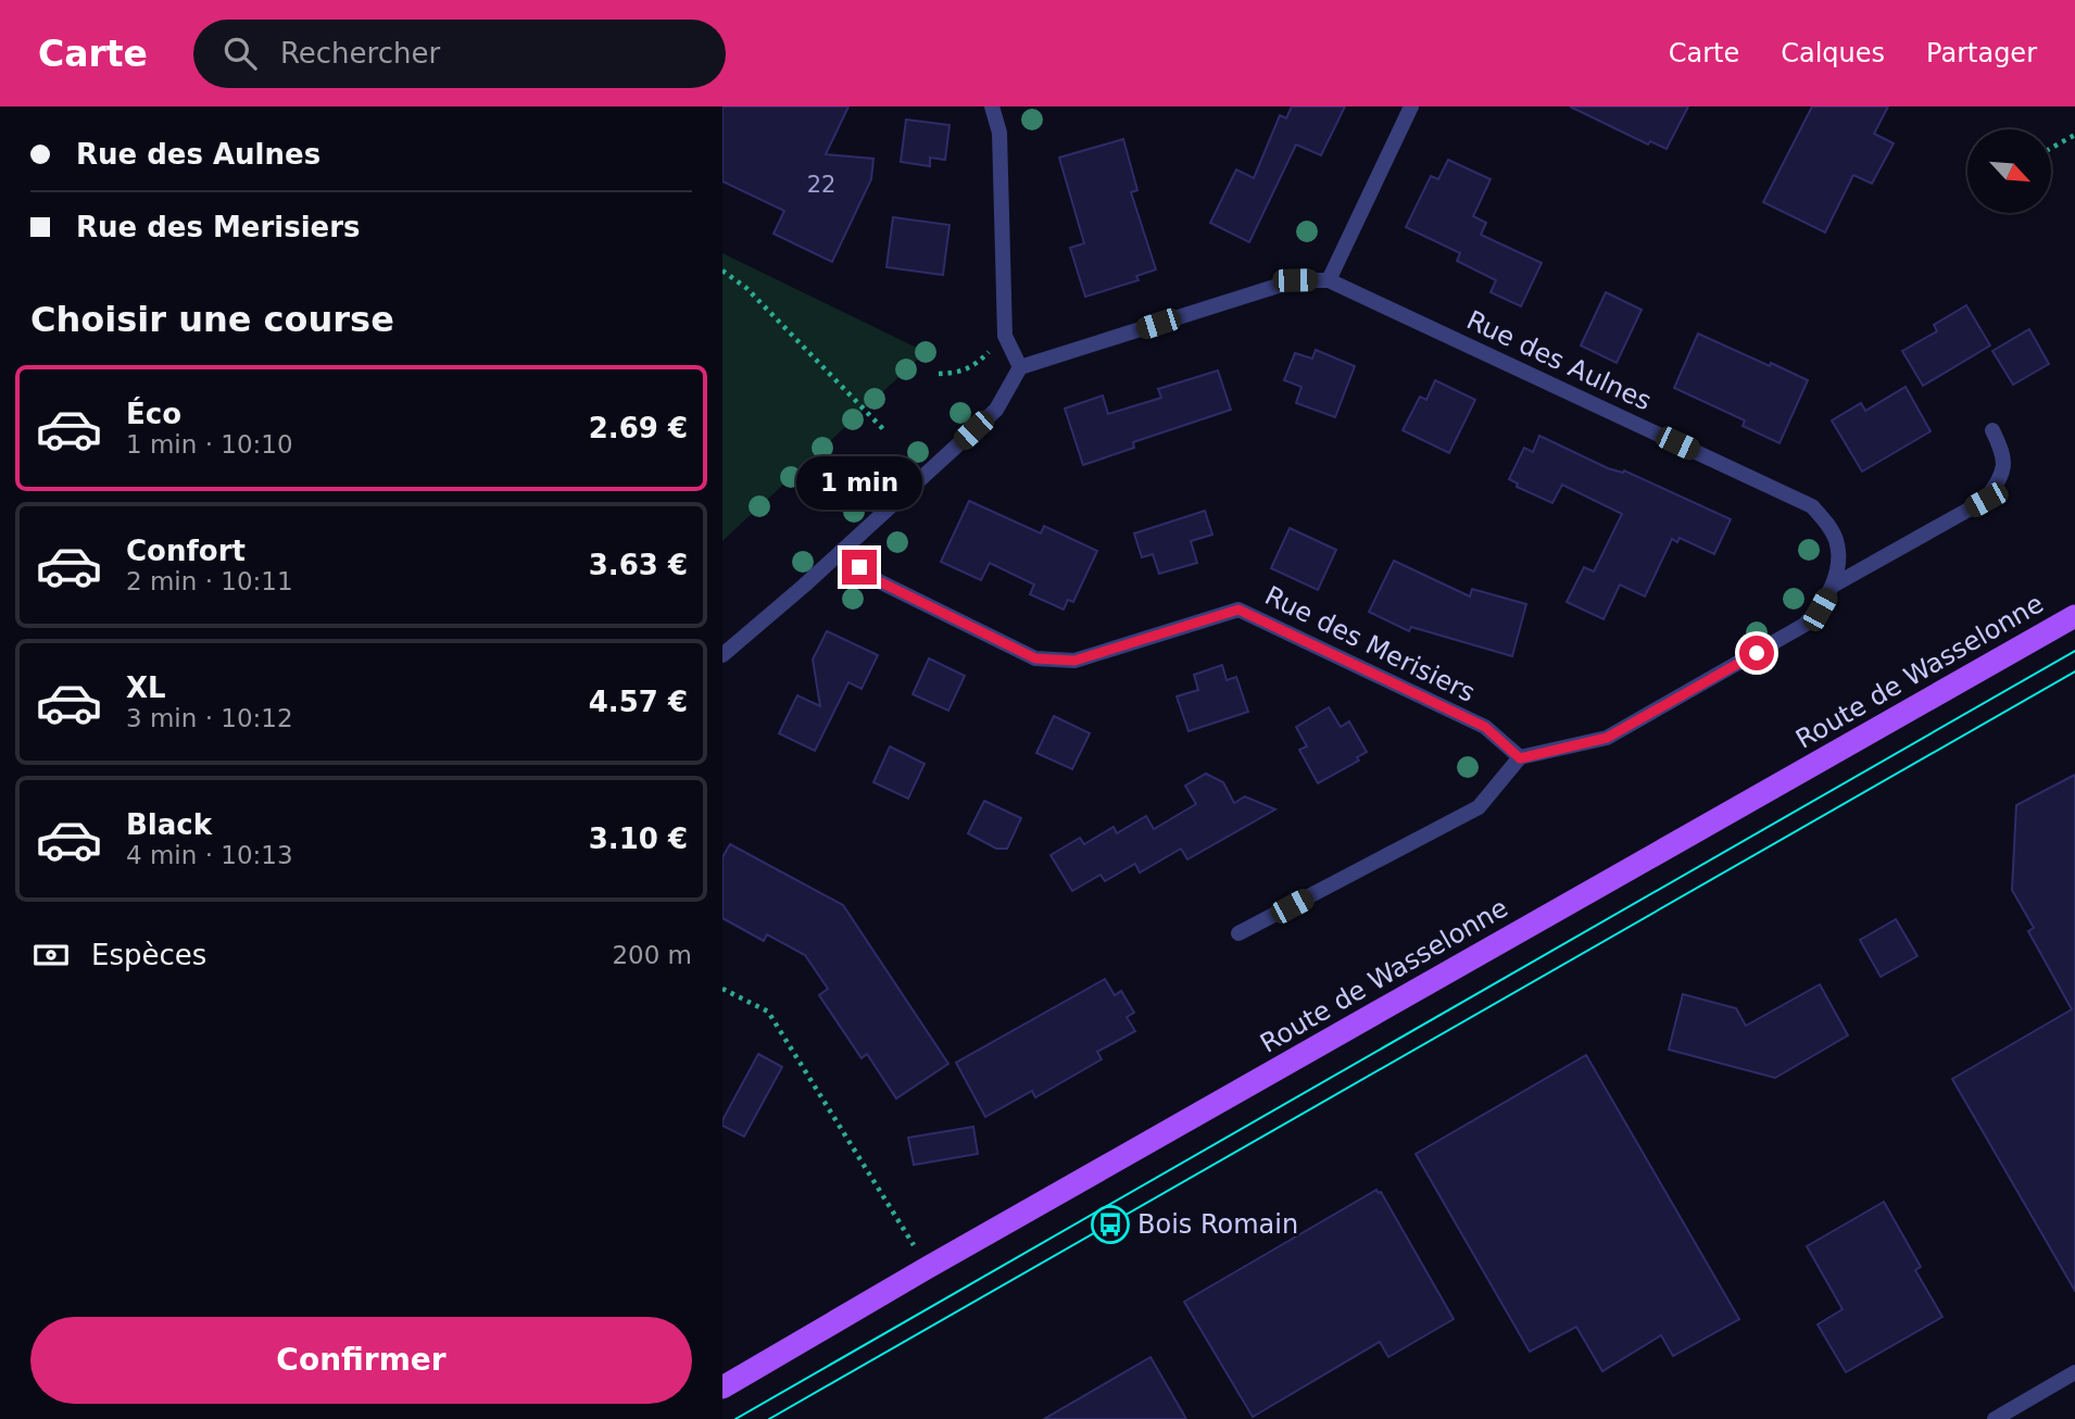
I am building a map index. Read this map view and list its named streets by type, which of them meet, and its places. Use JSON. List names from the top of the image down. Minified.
{"streets":{"main road":["Route de Wasselonne"],"street":["Rue des Aulnes","Rue des Merisiers"]},"crossings":[["Rue des Aulnes","Rue des Merisiers"]],"places":{"bus stop":["Bois Romain"]},"house_numbers":["22"],"north":"bottom right","page":{"header":"Carte","search":"Rechercher","nav":["Carte","Calques","Partager"],"banner":["Rue des Aulnes","Rue des Merisiers"],"heading":"Choisir une course","list":[{"name":"Éco","note":"1 min · 10:10","value":"2.69 €"},{"name":"Confort","note":"2 min · 10:11","value":"3.63 €"},{"name":"XL","note":"3 min · 10:12","value":"4.57 €"},{"name":"Black","note":"4 min · 10:13","value":"3.10 €"}],"bubble":"1 min","pay":["Espèces","200 m"],"buttons":"Confirmer"}}
